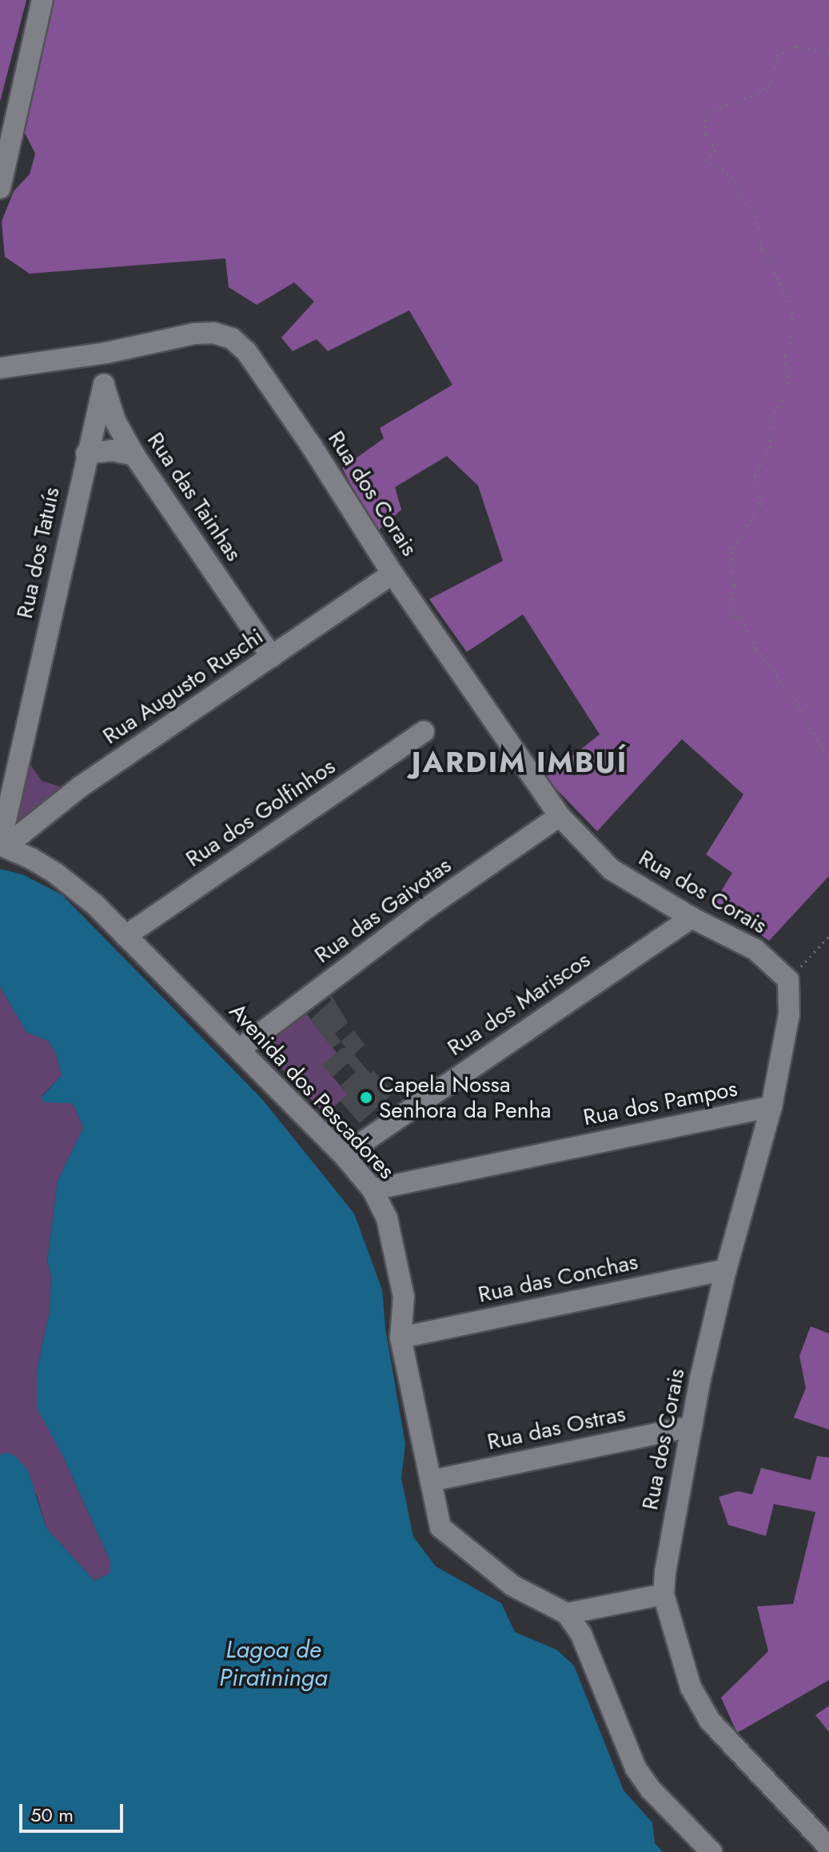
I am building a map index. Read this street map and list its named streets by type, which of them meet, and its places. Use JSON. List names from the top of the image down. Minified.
{"streets":{"street":["Rua dos Corais","Rua das Tainhas","Rua dos Tatuís","Rua Augusto Ruschi","Rua dos Golfinhos","Rua das Gaivotas","Rua dos Mariscos","Avenida dos Pescadores","Rua dos Pampos","Rua das Conchas","Rua das Ostras"]},"crossings":[["Rua dos Corais","Rua das Tainhas"],["Rua dos Corais","Rua Augusto Ruschi"],["Rua dos Corais","Rua das Gaivotas"],["Rua dos Corais","Rua dos Mariscos"],["Rua dos Corais","Rua dos Pampos"],["Rua dos Corais","Rua das Conchas"],["Rua dos Corais","Rua das Ostras"],["Rua das Tainhas","Rua dos Tatuís"],["Rua das Tainhas","Rua Augusto Ruschi"],["Rua dos Tatuís","Rua Augusto Ruschi"],["Rua dos Tatuís","Avenida dos Pescadores"],["Rua Augusto Ruschi","Avenida dos Pescadores"],["Rua dos Golfinhos","Avenida dos Pescadores"],["Rua das Gaivotas","Avenida dos Pescadores"],["Rua dos Mariscos","Avenida dos Pescadores"],["Avenida dos Pescadores","Rua dos Pampos"],["Avenida dos Pescadores","Rua das Conchas"],["Avenida dos Pescadores","Rua das Ostras"]],"districts":["JARDIM IMBUÍ"],"water":["Lagoa de Piratininga"],"places":["Capela Nossa Senhora da Penha"],"scale_bar":"50 m"}
